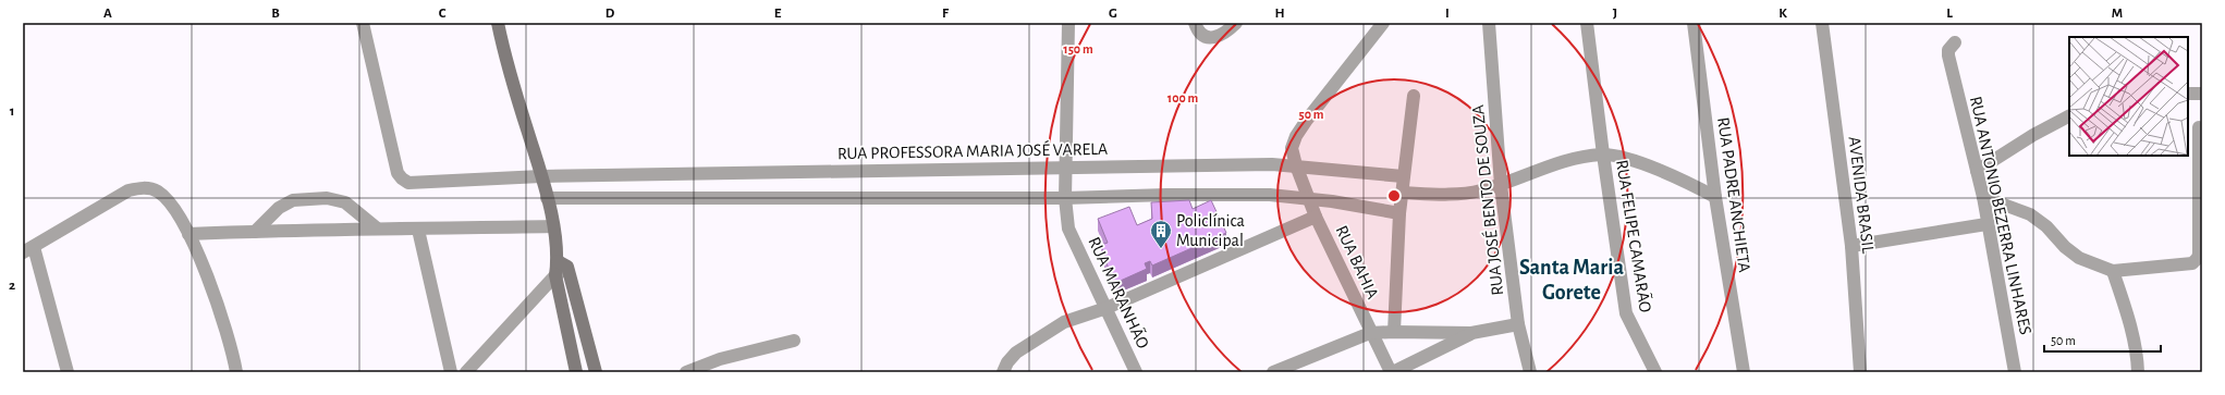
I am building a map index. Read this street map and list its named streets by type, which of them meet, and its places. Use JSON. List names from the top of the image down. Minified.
{"streets":{"street":["RUA PROFESSORA MARIA JOSÉ VARELA","RUA PADRE ANCHIETA","AVENIDA BRASIL","RUA JOSÉ BENTO DE SOUZA","RUA ANTONIO BEZERRA LINHARES","RUA FELIPE CAMARÃO","RUA BAHIA","RUA MARANHÃO"]},"crossings":[["RUA PROFESSORA MARIA JOSÉ VARELA","RUA BAHIA"],["RUA PROFESSORA MARIA JOSÉ VARELA","RUA MARANHÃO"]],"districts":["Santa Maria Gorete"],"places":{"building":["Policlínica Municipal"]},"scale_bar":"50 m","grid":{"columns":["A","B","C","D","E","F","G","H","I","J","K","L","M"],"rows":["1","2"]},"rings":["150 m","100 m","50 m"]}
